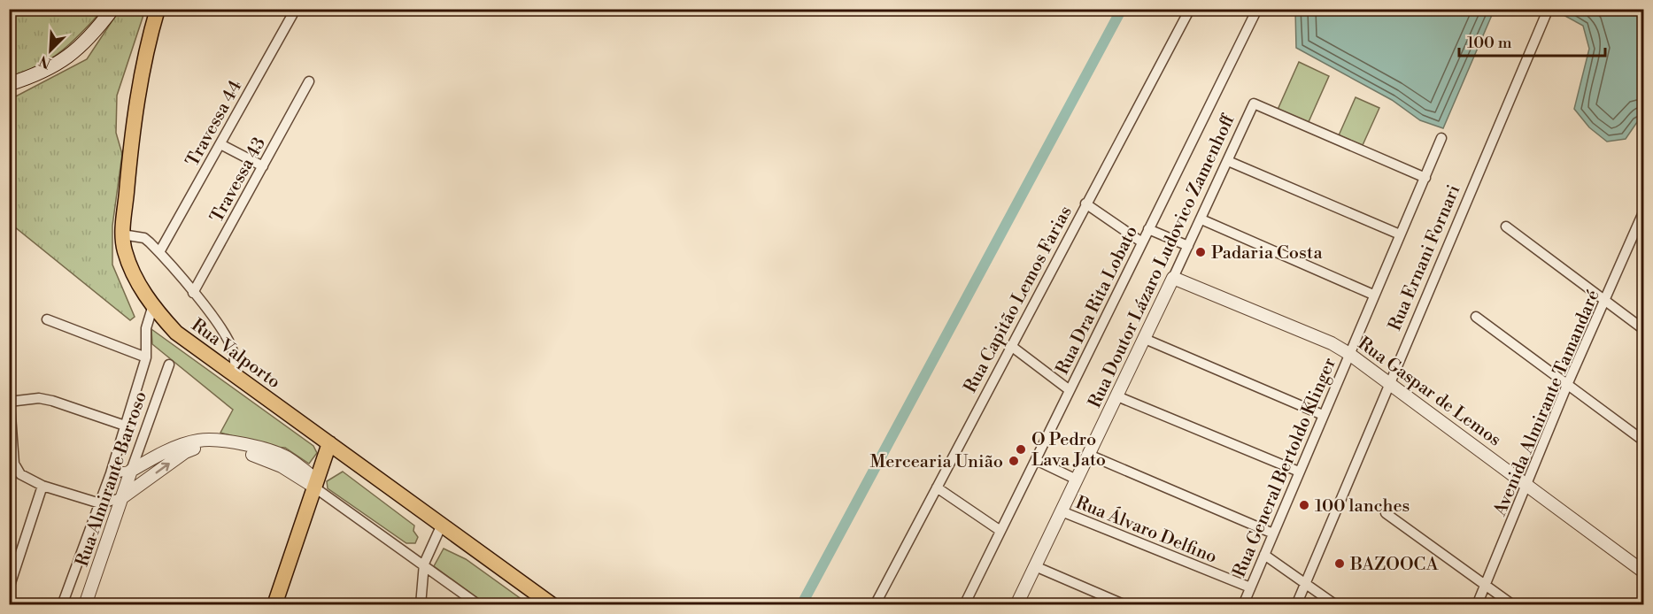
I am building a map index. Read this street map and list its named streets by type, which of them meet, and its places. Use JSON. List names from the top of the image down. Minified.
{"streets":{"main road":["Rua Valporto"],"street":["Travessa 44","Travessa 43","Rua Ernani Fornari","Rua Doutor Lázaro Ludovico Zamenhoff","Rua Capitão Lemos Farias","Rua Dra Rita Lobato","Rua Gaspar de Lemos","Avenida Almirante Tamandaré","Rua General Bertoldo Klinger","Rua Almirante Barroso","Rua Álvaro Delfino"]},"crossings":[["Rua Ernani Fornari","Rua Gaspar de Lemos"],["Rua Doutor Lázaro Ludovico Zamenhoff","Rua Gaspar de Lemos"],["Rua Doutor Lázaro Ludovico Zamenhoff","Rua General Bertoldo Klinger"],["Rua Doutor Lázaro Ludovico Zamenhoff","Rua Álvaro Delfino"],["Rua Gaspar de Lemos","Avenida Almirante Tamandaré"],["Rua Gaspar de Lemos","Rua General Bertoldo Klinger"],["Rua General Bertoldo Klinger","Rua Álvaro Delfino"]],"places":["Padaria Costa","O Pedro Lava Jato","Mercearia União","100 lanches","BAZOOCA"],"scale_bar":"100 m","north":"bottom left"}
